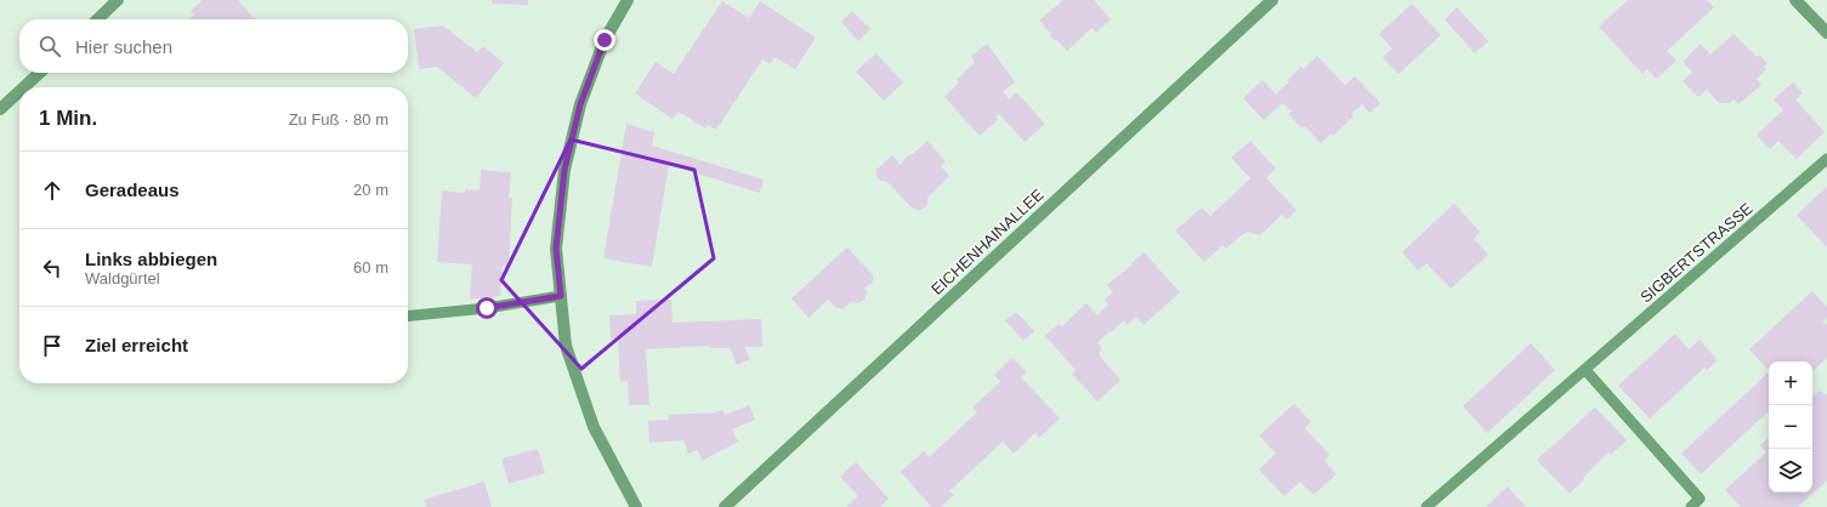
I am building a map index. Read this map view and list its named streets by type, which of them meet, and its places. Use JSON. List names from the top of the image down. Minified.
{"streets":{"street":["EICHENHAINALLEE"],"lane":["SIGBERTSTRASSE"]},"page":{"search":"Hier suchen","heading":["1 Min.","Zu Fuß · 80 m"],"list":[["Geradeaus","20 m"],["Links abbiegen","Waldgürtel","60 m"],"Ziel erreicht"],"map_buttons":["+","−"]}}
